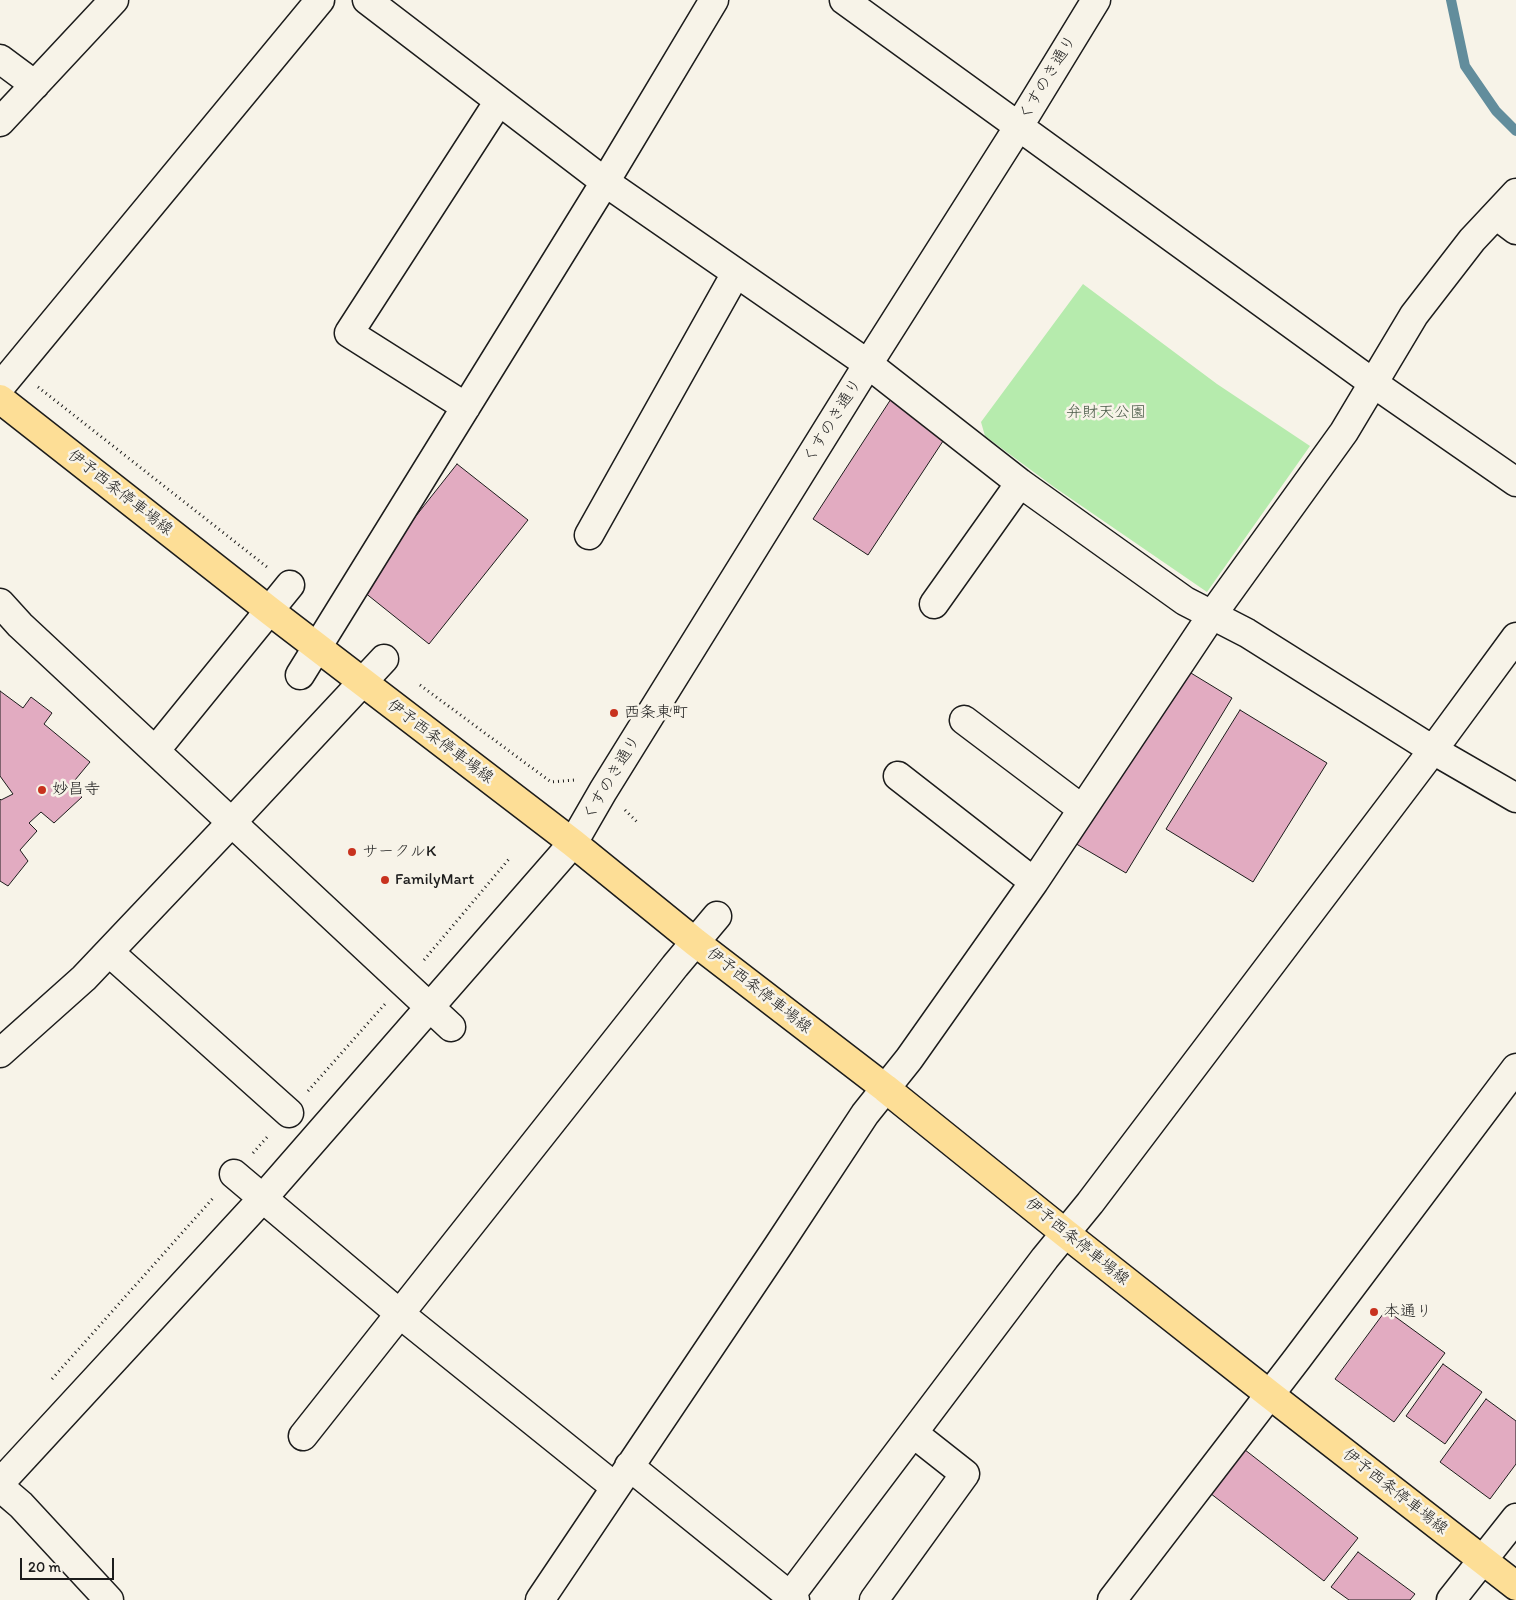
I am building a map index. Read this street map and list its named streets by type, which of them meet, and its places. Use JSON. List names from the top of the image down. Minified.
{"streets":{"main road":["伊予西条停車場線"],"street":["くすのき通り"]},"crossings":[["くすのき通り","伊予西条停車場線"]],"parks":["弁財天公園"],"places":["西条東町","妙昌寺","サークルK","FamilyMart","本通り"],"scale_bar":"20 m"}
